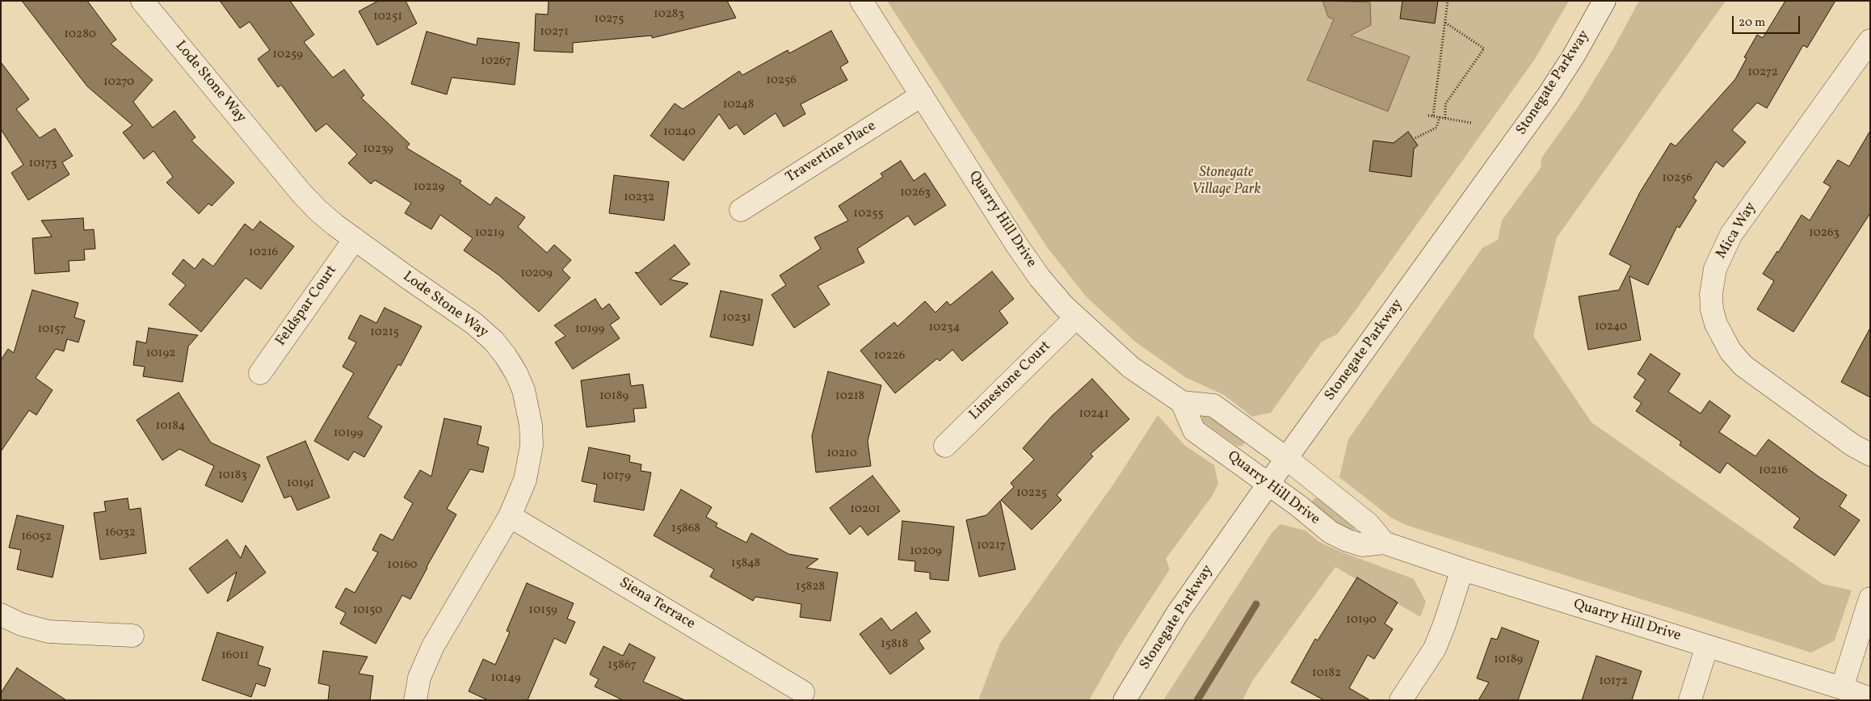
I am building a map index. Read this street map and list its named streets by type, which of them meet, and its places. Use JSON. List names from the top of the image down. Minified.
{"streets":{"street":["Lode Stone Way","Stonegate Parkway","Travertine Place","Quarry Hill Drive","Mica Way","Feldspar Court","Limestone Court","Siena Terrace"]},"crossings":[["Lode Stone Way","Feldspar Court"],["Lode Stone Way","Siena Terrace"],["Stonegate Parkway","Quarry Hill Drive"],["Travertine Place","Quarry Hill Drive"],["Quarry Hill Drive","Limestone Court"]],"parks":["Stonegate Village Park"],"house_numbers":["10283","10251","10275","10271","10280","10259","10267","10272","10256","10270","10248","10240","10239","10173","10256","10229","10263","10232","10255","10219","10263","10216","10209","10231","10240","10234","10157","10199","10215","10192","10226","10189","10218","10241","10184","10199","10210","10216","10183","10179","10191","10225","10201","15868","16032","16052","10217","10209","15848","10160","15828","10150","10159","10190","15818","16011","10189","15867","10182","10149","10172"],"scale_bar":"20 m"}
